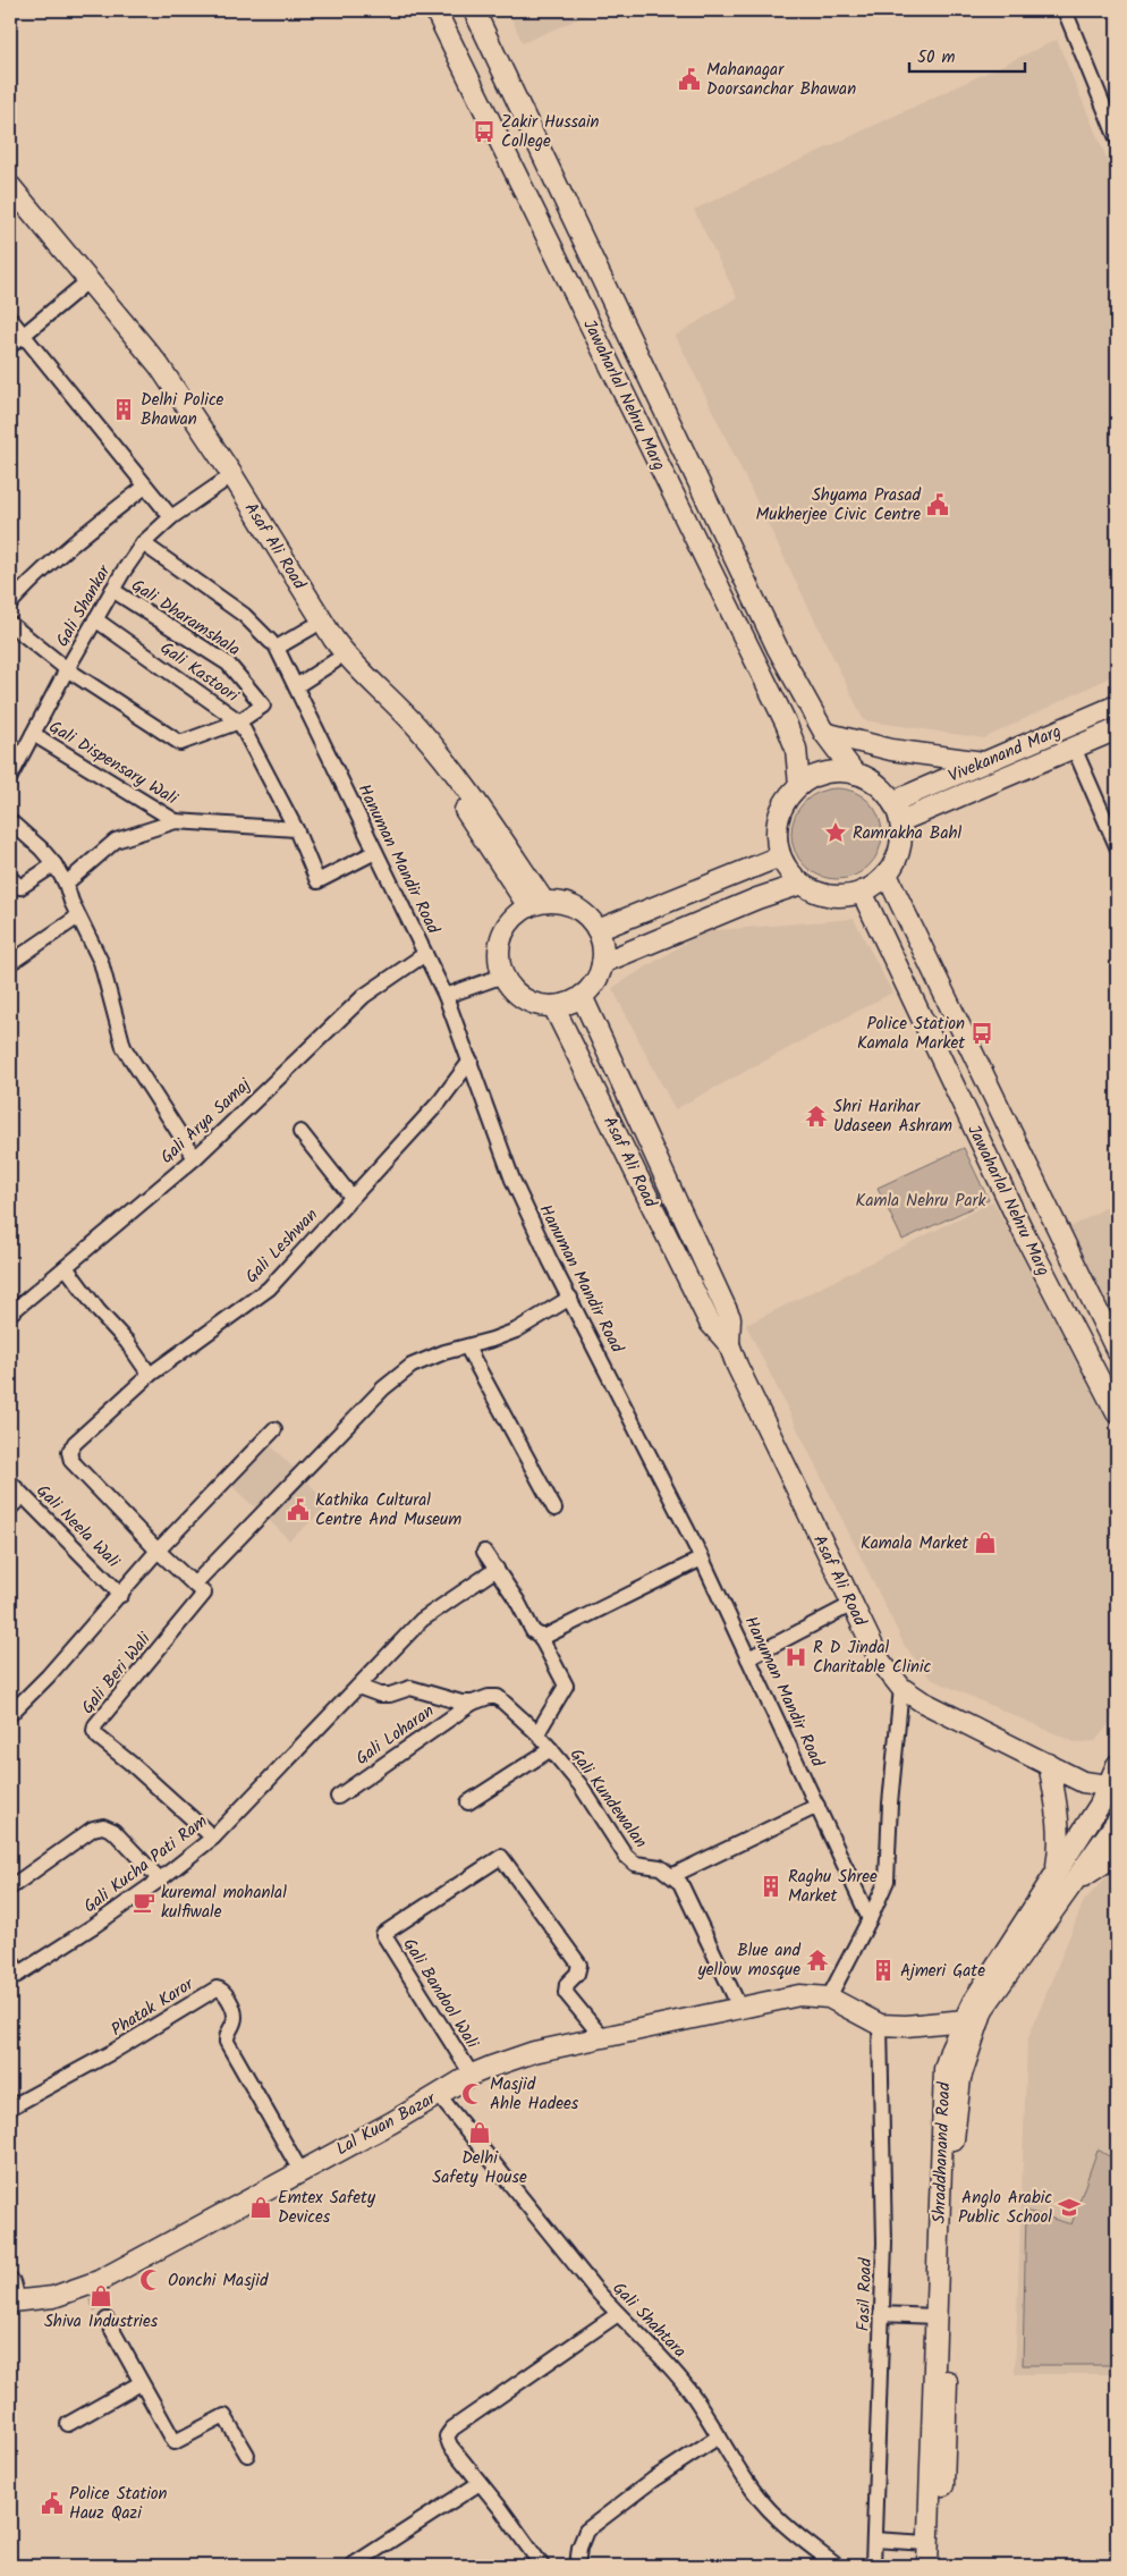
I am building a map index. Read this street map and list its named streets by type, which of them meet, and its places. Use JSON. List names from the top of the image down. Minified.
{"streets":{"main road":["Jawaharlal Nehru Marg","Asaf Ali Road","Vivekanand Marg","Lal Kuan Bazar","Shraddhanand Road"],"street":["Gali Shankar","Gali Dharamshala","Gali Kastoori","Gali Dispensary Wali","Hanuman Mandir Road","Gali Arya Samaj","Gali Leshwan","Gali Neela Wali","Gali Beri Wali","Gali Loharan","Gali Kundewalan","Gali Kucha Pati Ram","Gali Bandool Wali","Phatak Karor","Fasil Road","Gali Shahtara"]},"crossings":[["Jawaharlal Nehru Marg","Vivekanand Marg"],["Asaf Ali Road","Gali Shankar"],["Gali Shankar","Gali Dharamshala"],["Gali Shankar","Gali Kastoori"],["Gali Shankar","Gali Dispensary Wali"],["Gali Shankar","Hanuman Mandir Road"],["Gali Dharamshala","Gali Kastoori"],["Gali Kastoori","Hanuman Mandir Road"],["Hanuman Mandir Road","Gali Arya Samaj"],["Hanuman Mandir Road","Gali Leshwan"],["Gali Beri Wali","Gali Kucha Pati Ram"],["Gali Loharan","Gali Kundewalan"],["Gali Kundewalan","Gali Kucha Pati Ram"],["Gali Bandool Wali","Lal Kuan Bazar"],["Phatak Karor","Lal Kuan Bazar"],["Lal Kuan Bazar","Shraddhanand Road"],["Lal Kuan Bazar","Fasil Road"],["Lal Kuan Bazar","Gali Shahtara"]],"parks":["Kamla Nehru Park"],"places":{"public building":["Mahanagar Doorsanchar Bhawan","Shyama Prasad Mukherjee Civic Centre","Kathika Cultural Centre And Museum","Police Station Hauz Qazi"],"bus stop":["Zakir Hussain College","Police Station Kamala Market"],"building":["Delhi Police Bhawan","Raghu Shree Market","Ajmeri Gate"],"place":["Ramrakha Bahl"],"temple":["Shri Harihar Udaseen Ashram","Blue and yellow mosque"],"shop":["Kamala Market","Delhi Safety House","Emtex Safety Devices","Shiva Industries"],"hospital":["R D Jindal Charitable Clinic"],"cafe":["kuremal mohanlal kulfiwale"],"mosque":["Masjid Ahle Hadees","Oonchi Masjid"],"school or university":["Anglo Arabic Public School"]},"scale_bar":"50 m"}
